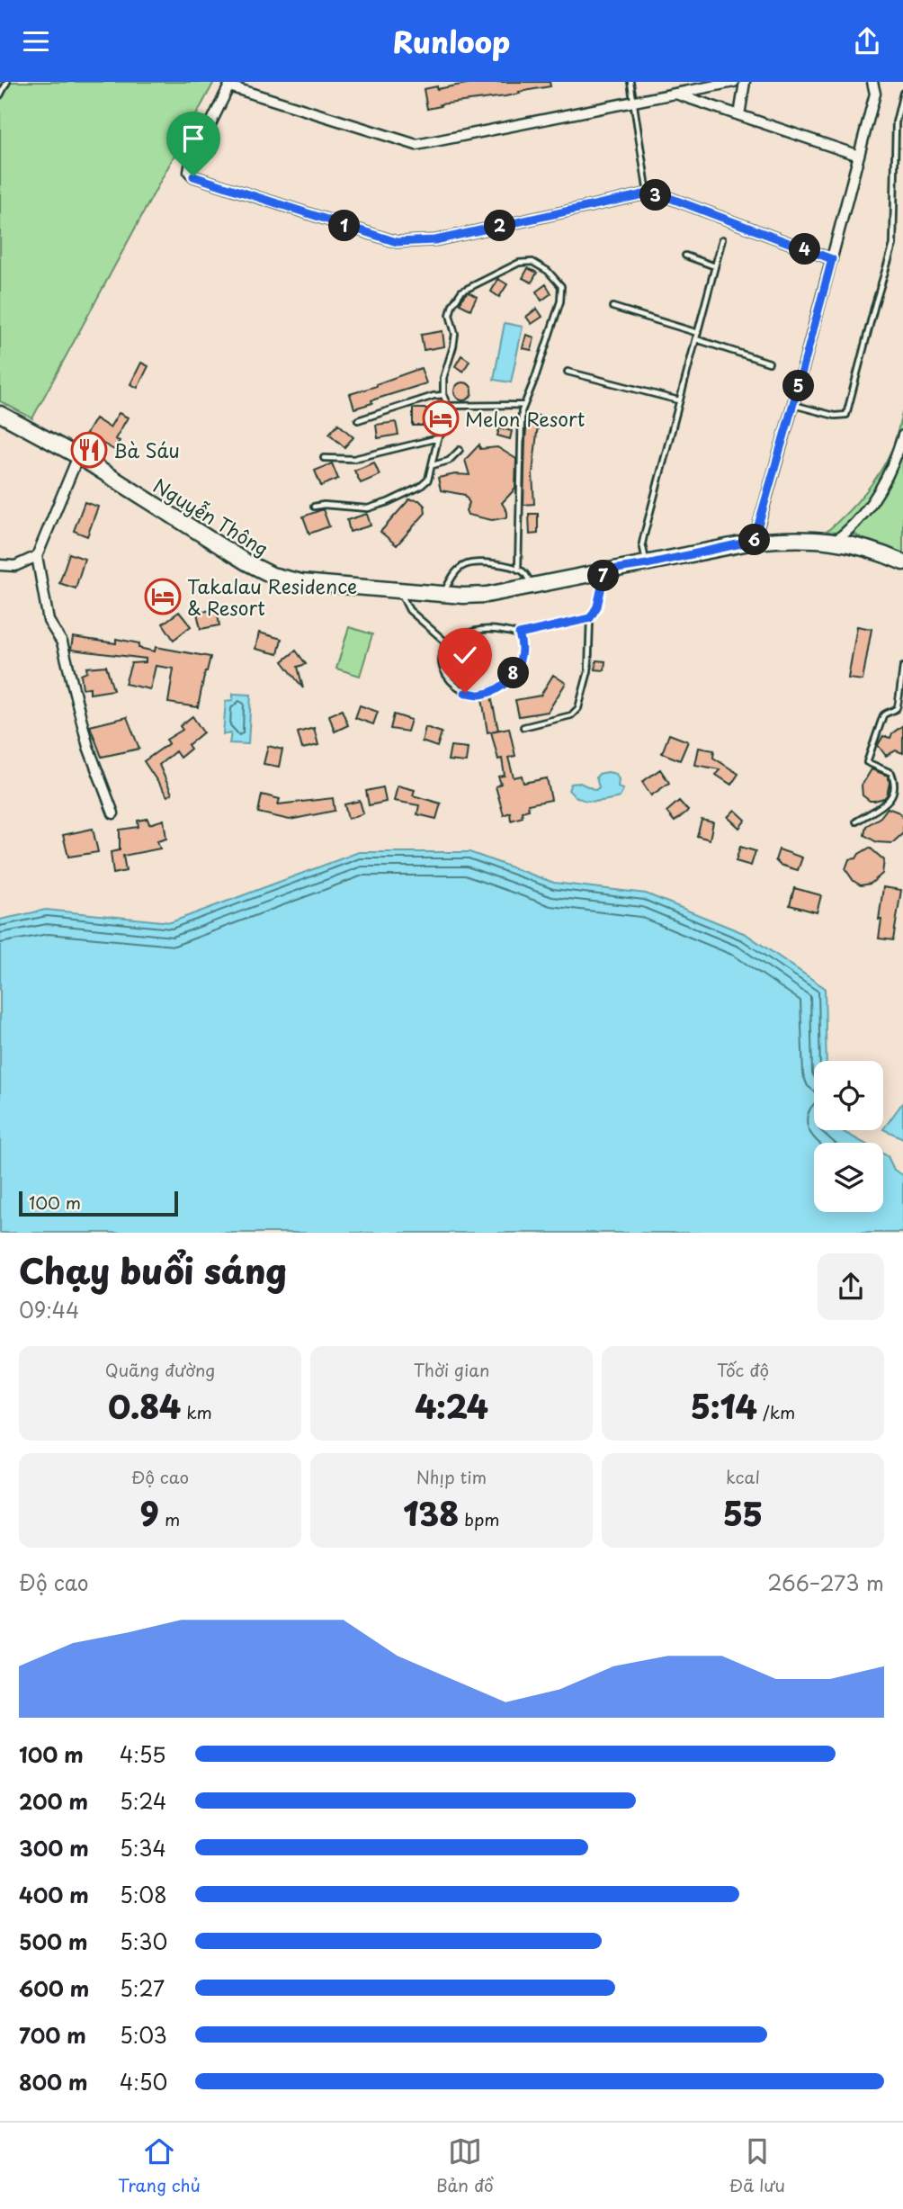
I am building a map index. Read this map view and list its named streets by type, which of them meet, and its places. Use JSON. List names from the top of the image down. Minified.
{"streets":{"main road":["Nguyễn Thông"]},"places":{"hotel":["Melon Resort","Takalau Residence & Resort"],"restaurant":["Bà Sáu"]},"scale_bar":"100 m","page":{"header":"Runloop","pins":["3","1","2","4","5","6","7","8"],"scale":"100 m","heading":["Chạy buổi sáng","09:44"],"stats":[["Quãng đường","0.84 km"],["Thời gian","4:24"],["Tốc độ","5:14 /km"],["Độ cao","9 m"],["Nhịp tim","138 bpm"],["kcal","55"]],"chart":["Độ cao","266–273 m"],"list":[{"name":"100 m","note":"4:55"},{"name":"200 m","note":"5:24"},{"name":"300 m","note":"5:34"},{"name":"400 m","note":"5:08"},{"name":"500 m","note":"5:30"},{"name":"600 m","note":"5:27"},{"name":"700 m","note":"5:03"},{"name":"800 m","note":"4:50"}],"tabs":["Trang chủ","Bản đồ","Đã lưu"]}}
